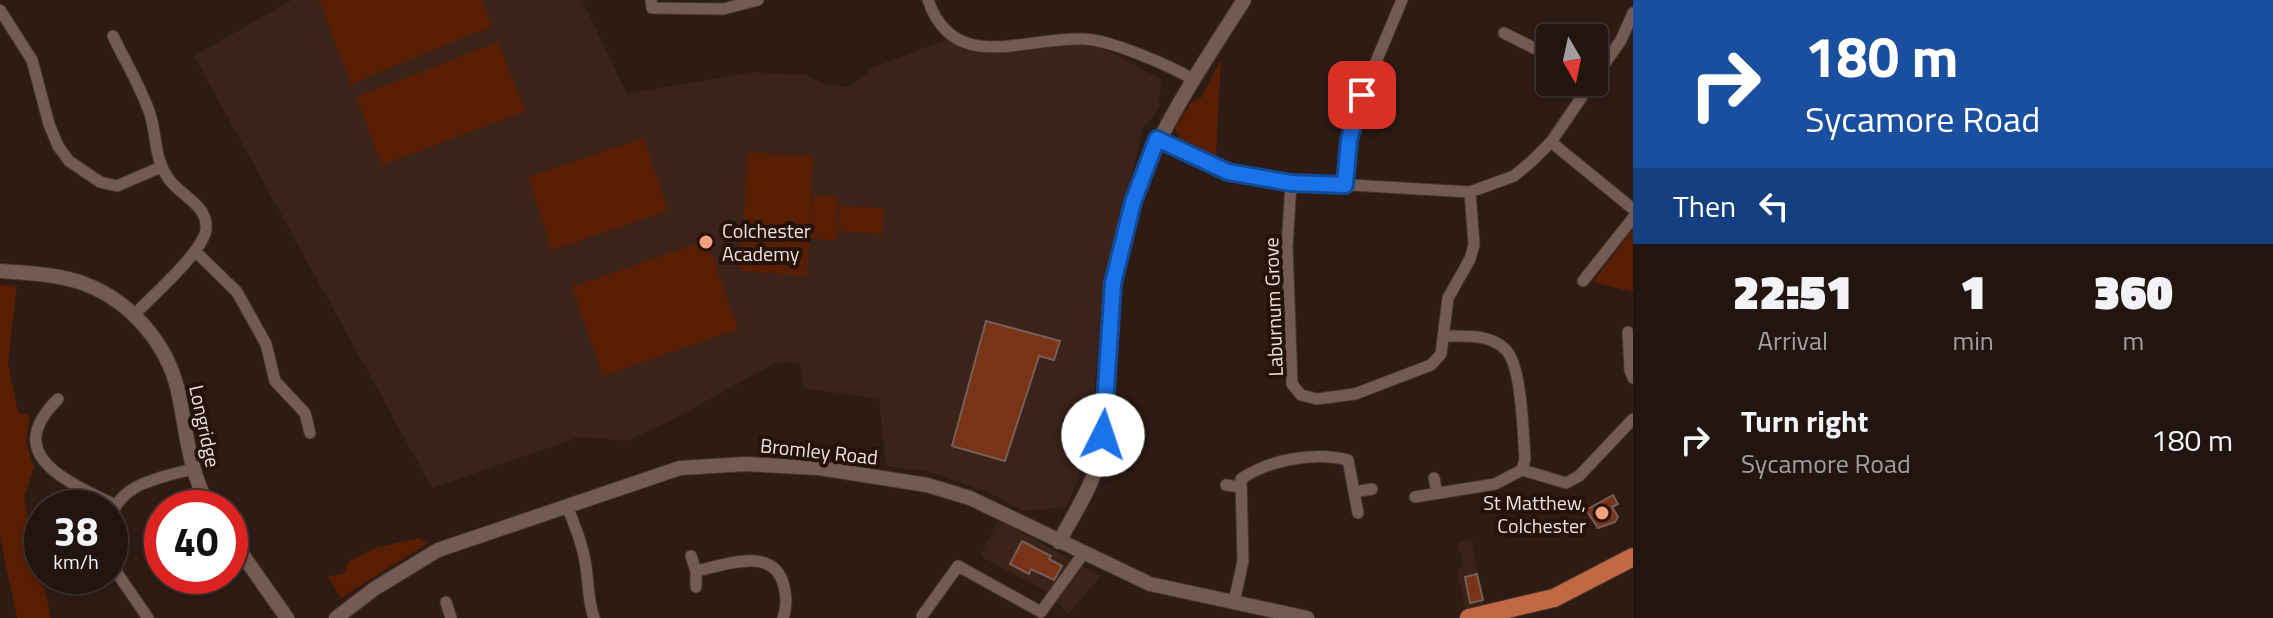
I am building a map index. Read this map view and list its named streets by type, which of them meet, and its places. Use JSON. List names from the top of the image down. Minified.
{"streets":{"street":["Laburnum Grove","Longridge","Bromley Road"]},"places":["Colchester Academy","St Matthew, Colchester"],"north":"bottom","page":{"turn":["180 m","Sycamore Road"],"then":"Then","eta":["22:51","Arrival","1","min","360","m"],"list":[{"name":"Turn right","note":"Sycamore Road","value":"180 m"}],"speed":"38 km/h","limit":"40"}}
